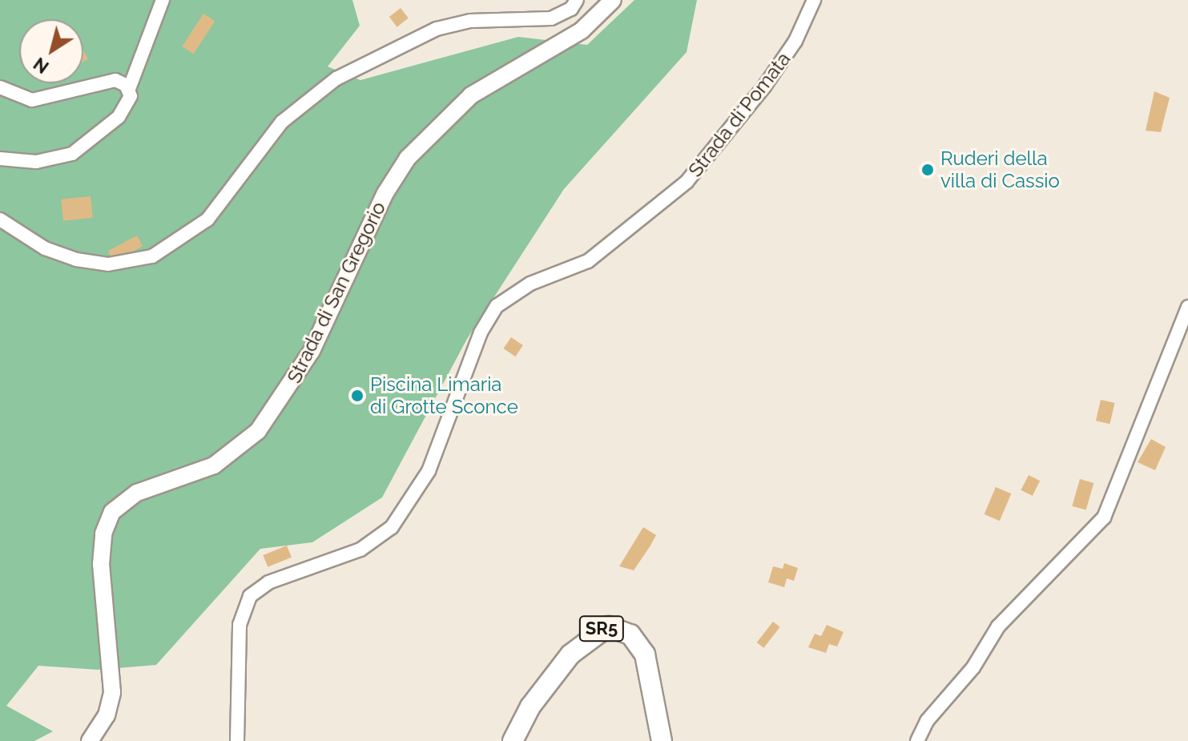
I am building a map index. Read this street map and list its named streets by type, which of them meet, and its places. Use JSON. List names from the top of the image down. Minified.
{"streets":{"main road":["SR5"],"street":["Strada di Pomata","Strada di San Gregorio"]},"places":["Ruderi della villa di Cassio","Piscina Limaria di Grotte Sconce"],"north":"bottom left"}
